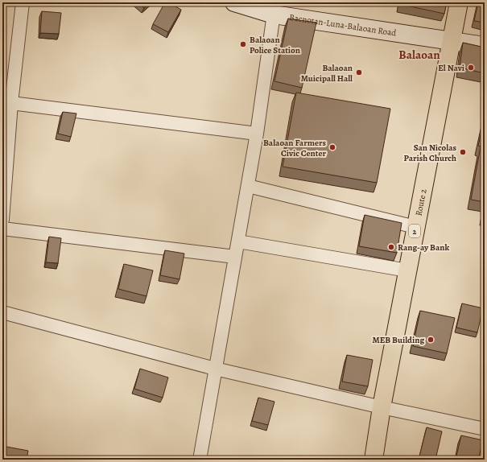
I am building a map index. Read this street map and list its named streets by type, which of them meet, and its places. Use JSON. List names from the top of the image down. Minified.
{"streets":{"highway":["Route 2","2"],"main road":["Bacnotan-Luna-Balaoan Road"]},"crossings":[["Bacnotan-Luna-Balaoan Road","Route 2"]],"districts":["Balaoan"],"places":["Balaoan Police Station","El Navi","Balaoan Muicipall Hall","Balaoan Farmers Civic Center","San Nicolas Parish Church","Rang-ay Bank","MEB Building"]}
